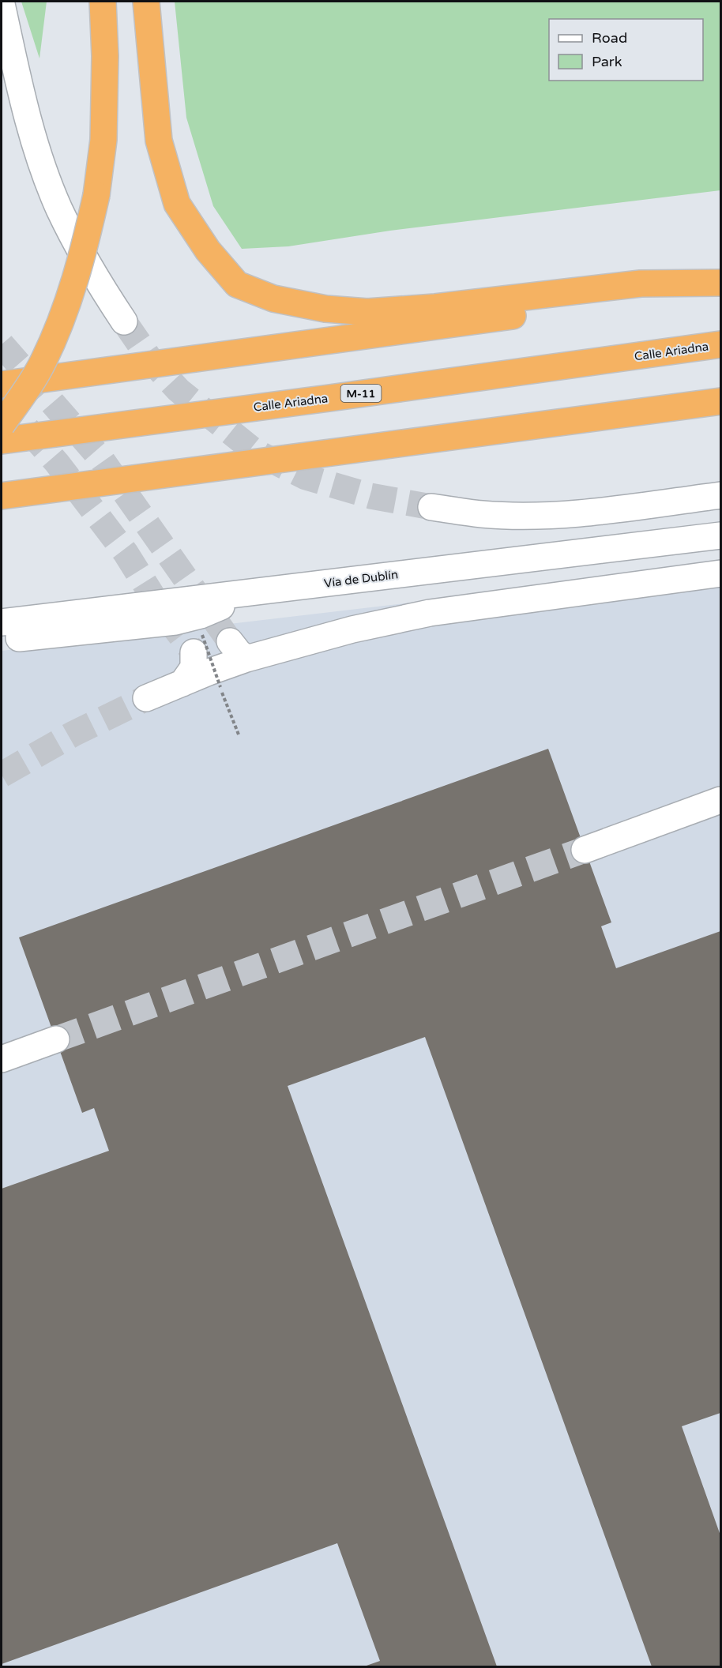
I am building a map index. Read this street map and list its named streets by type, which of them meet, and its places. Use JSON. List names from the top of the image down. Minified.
{"streets":{"highway":["Calle Ariadna","M-11"],"street":["Vía de Dublín"]},"legend":["Road","Park"]}
